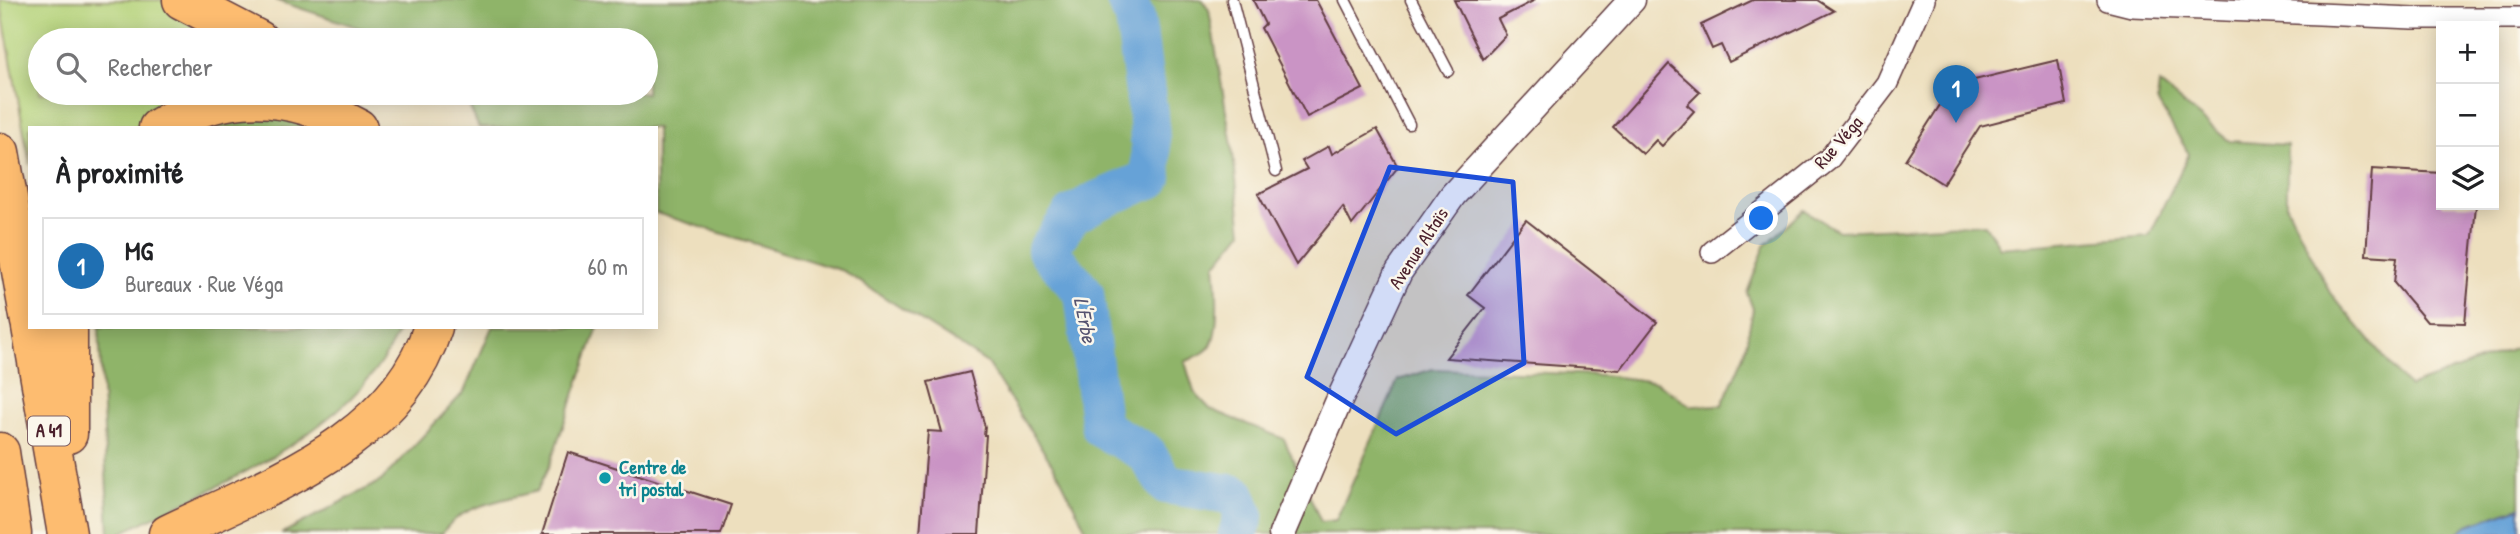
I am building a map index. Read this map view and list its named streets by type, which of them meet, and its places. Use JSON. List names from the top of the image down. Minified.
{"streets":{"highway":["A 41"],"street":["Rue Véga","Avenue Altaïs"]},"water":["L'Erbe"],"places":["Centre de tri postal"],"page":{"map_buttons":["+","−"],"search":"Rechercher","pins":"1","heading":"À proximité","list":[{"mark":"1","name":"MG","note":"Bureaux · Rue Véga","value":"60 m"}]}}
